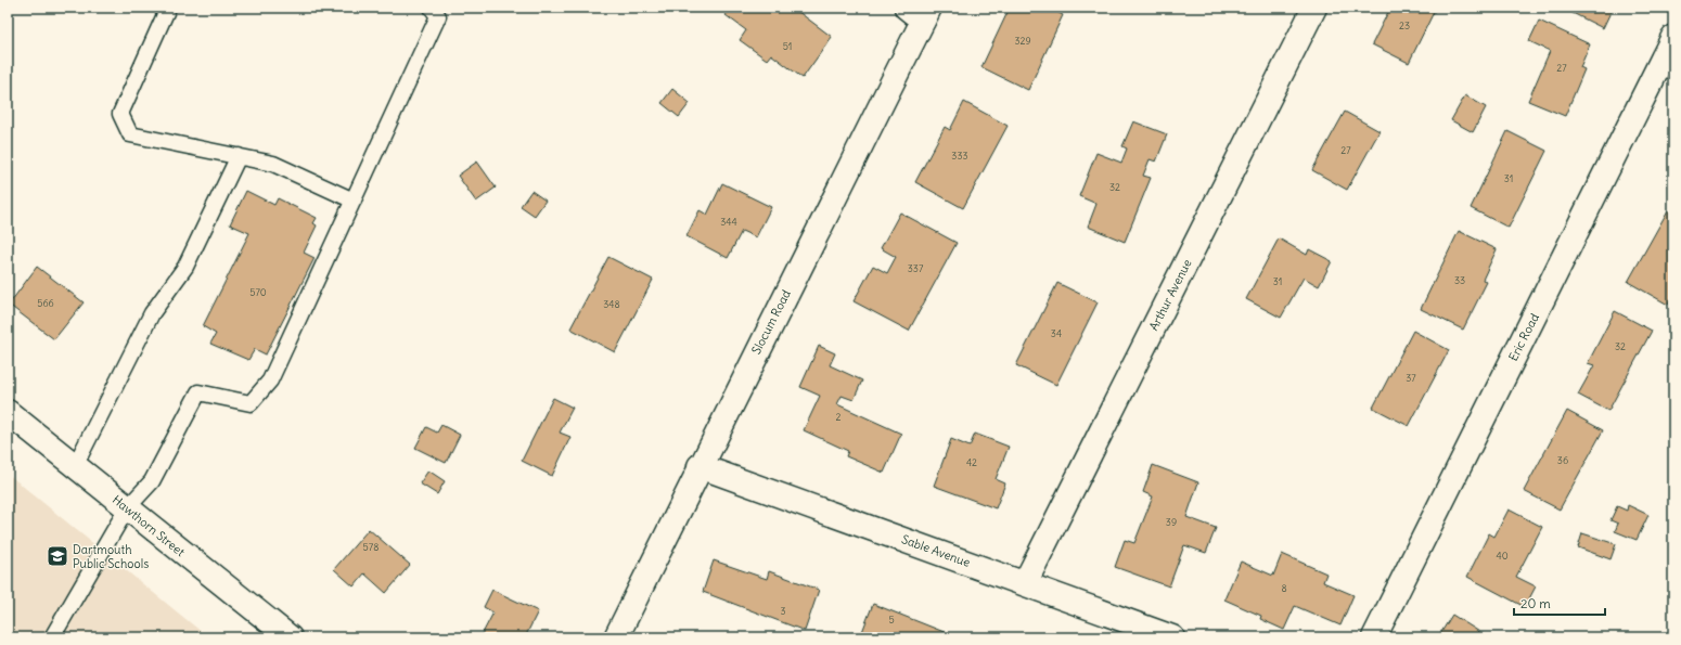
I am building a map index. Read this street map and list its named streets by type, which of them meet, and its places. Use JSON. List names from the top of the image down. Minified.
{"streets":{"street":["Arthur Avenue","Slocum Road","Eric Road","Hawthorn Street","Sable Avenue"]},"crossings":[["Arthur Avenue","Sable Avenue"],["Slocum Road","Sable Avenue"]],"places":{"school or university":["Dartmouth Public Schools"]},"house_numbers":["23","329","51","27","27","333","31","32","344","337","33","31","570","566","348","34","32","37","2","36","42","39","578","40","8","3","5"],"scale_bar":"20 m"}
